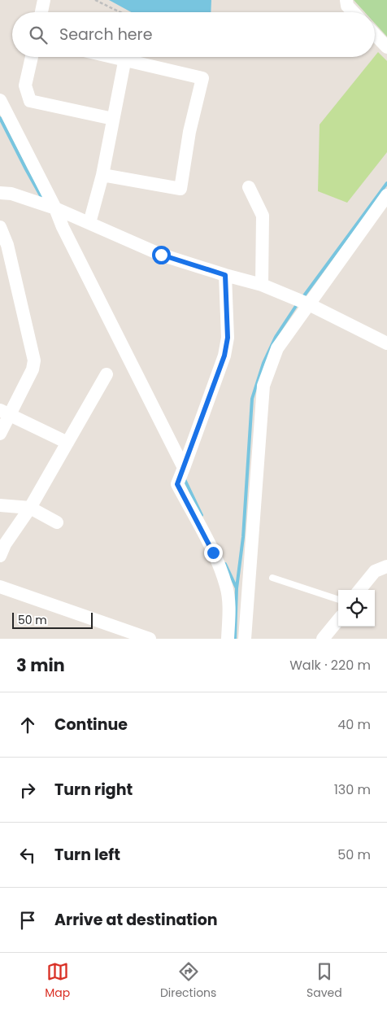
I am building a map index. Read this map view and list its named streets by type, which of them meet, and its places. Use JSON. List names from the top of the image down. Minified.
{"scale_bar":"50 m","page":{"search":"Search here","scale":"50 m","heading":["3 min","Walk · 220 m"],"list":[["Continue","40 m"],["Turn right","130 m"],["Turn left","50 m"],"Arrive at destination"],"nav":["Map","Directions","Saved"]}}
